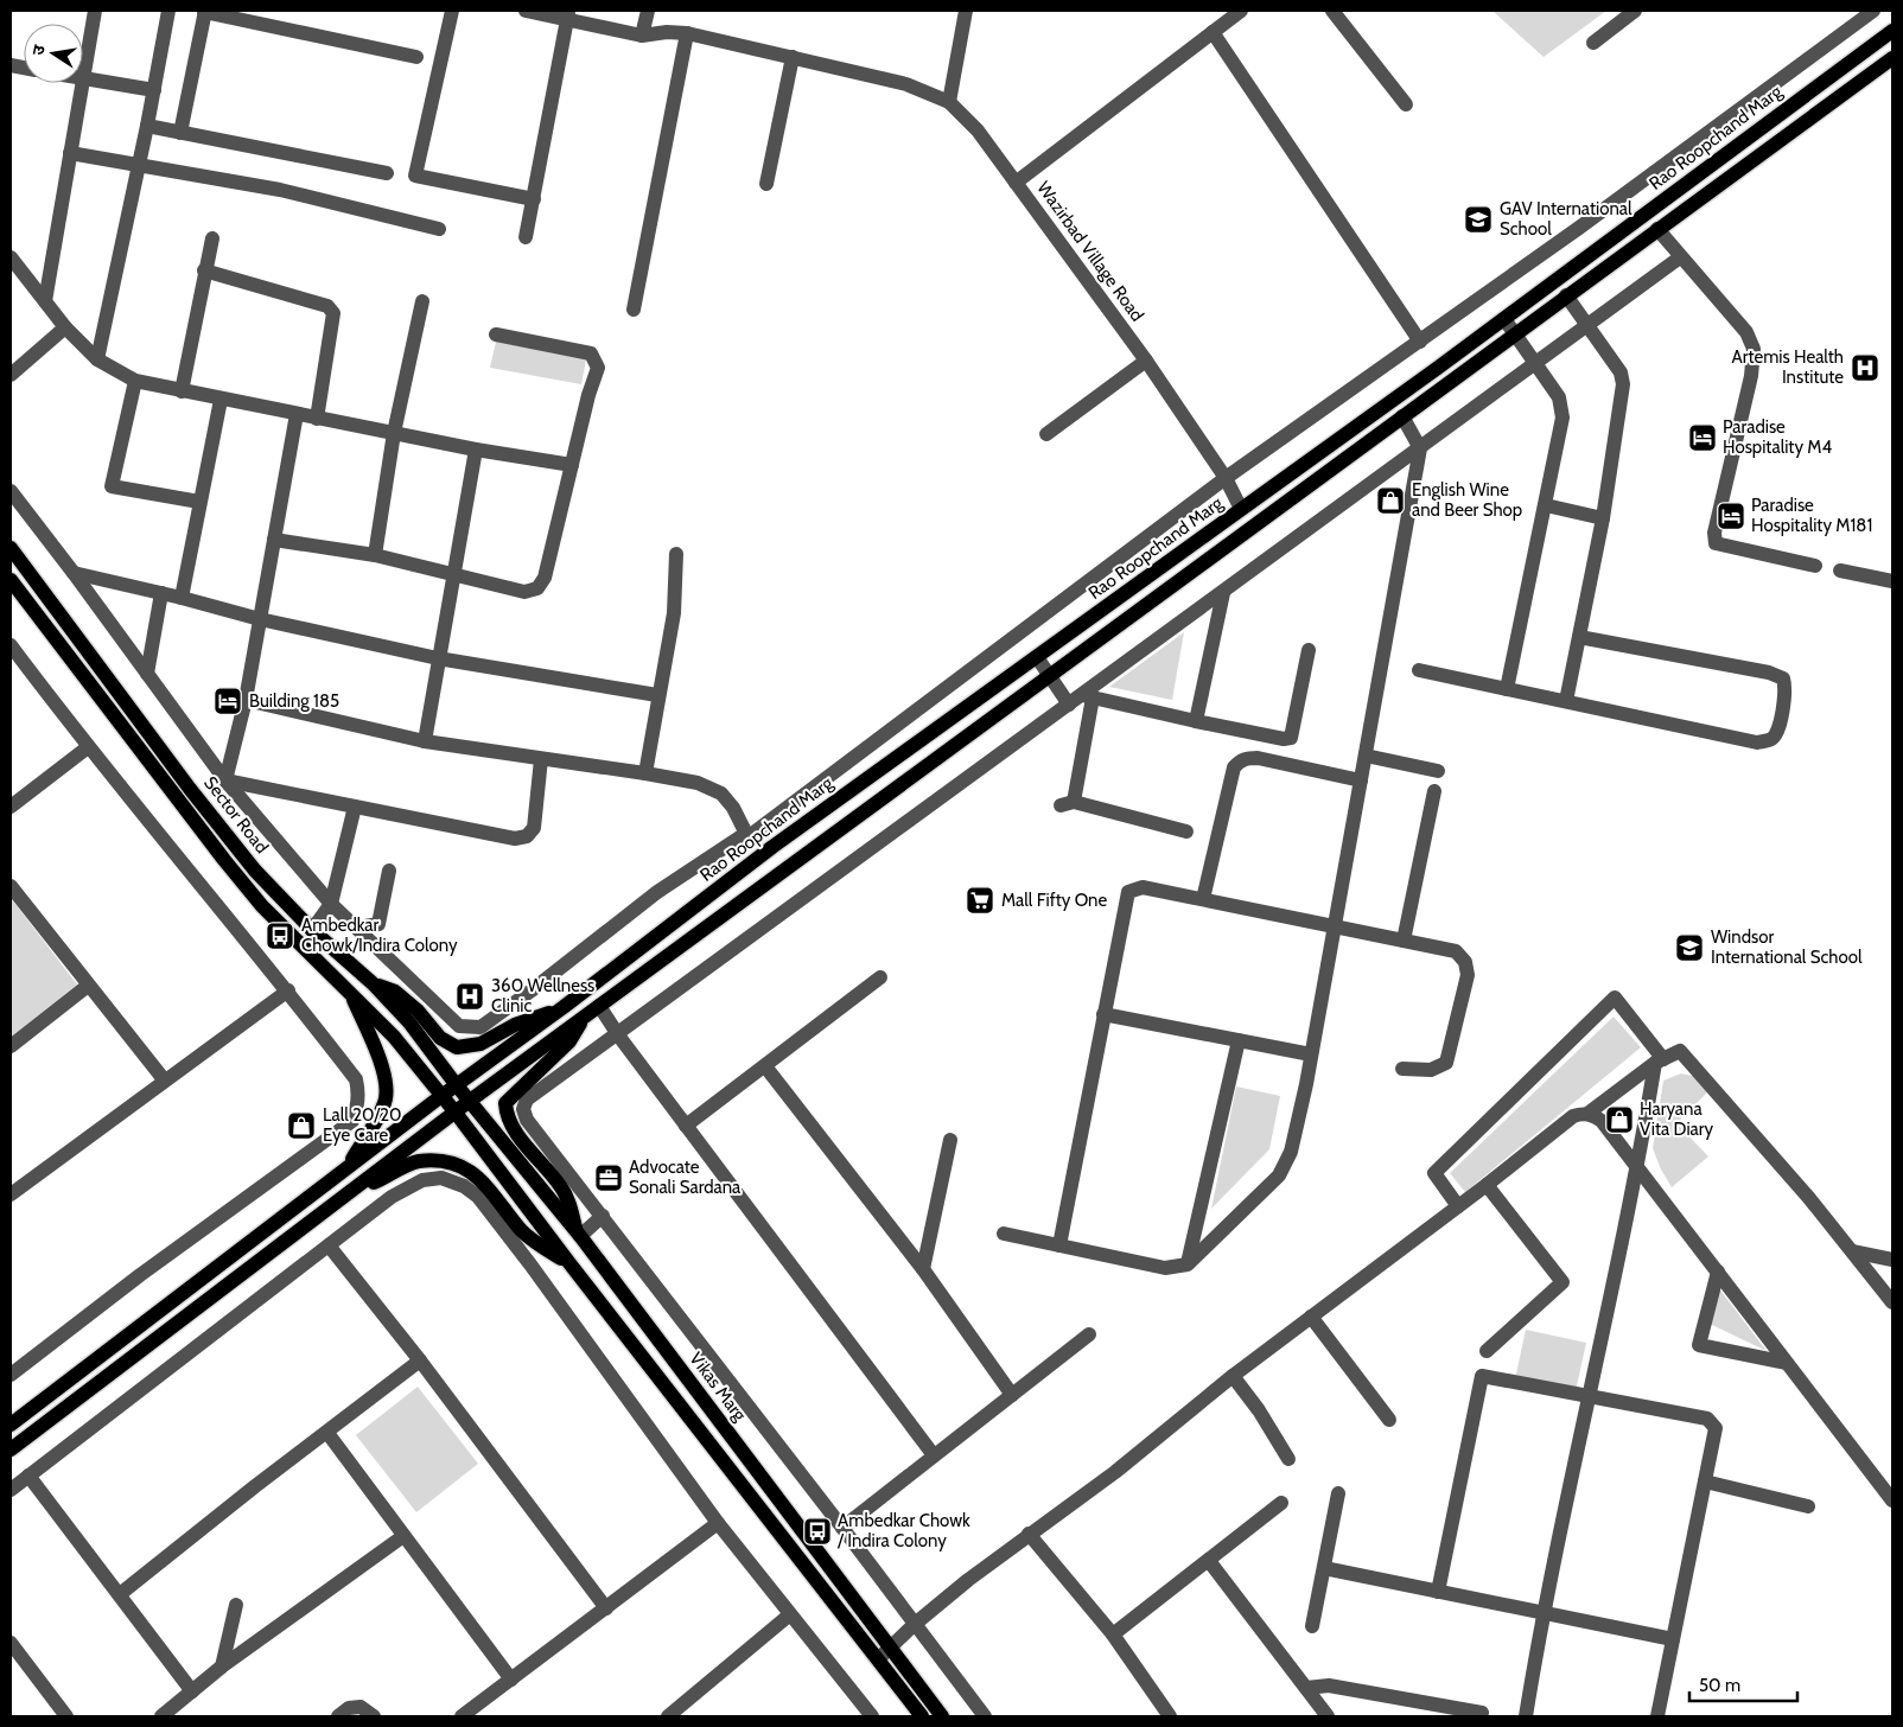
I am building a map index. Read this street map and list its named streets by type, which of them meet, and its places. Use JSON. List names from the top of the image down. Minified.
{"streets":{"main road":["Rao Roopchand Marg","Sector Road","Vikas Marg"],"street":["Wazirbad Village Road"]},"crossings":[["Rao Roopchand Marg","Wazirbad Village Road"],["Rao Roopchand Marg","Sector Road"],["Rao Roopchand Marg","Vikas Marg"],["Sector Road","Vikas Marg"]],"places":{"school or university":["GAV International School","Windsor International School"],"hospital":["Artemis Health Institute","360 Wellness Clinic"],"hotel":["Paradise Hospitality M4","Paradise Hospitality M181","Building 185"],"shop":["English Wine and Beer Shop","Haryana Vita Diary","Lall 20/20 Eye Care"],"supermarket":["Mall Fifty One"],"bus stop":["Ambedkar Chowk/Indira Colony","Ambedkar Chowk / Indira Colony"],"office":["Advocate Sonali Sardana"]},"scale_bar":"50 m","north":"left"}
